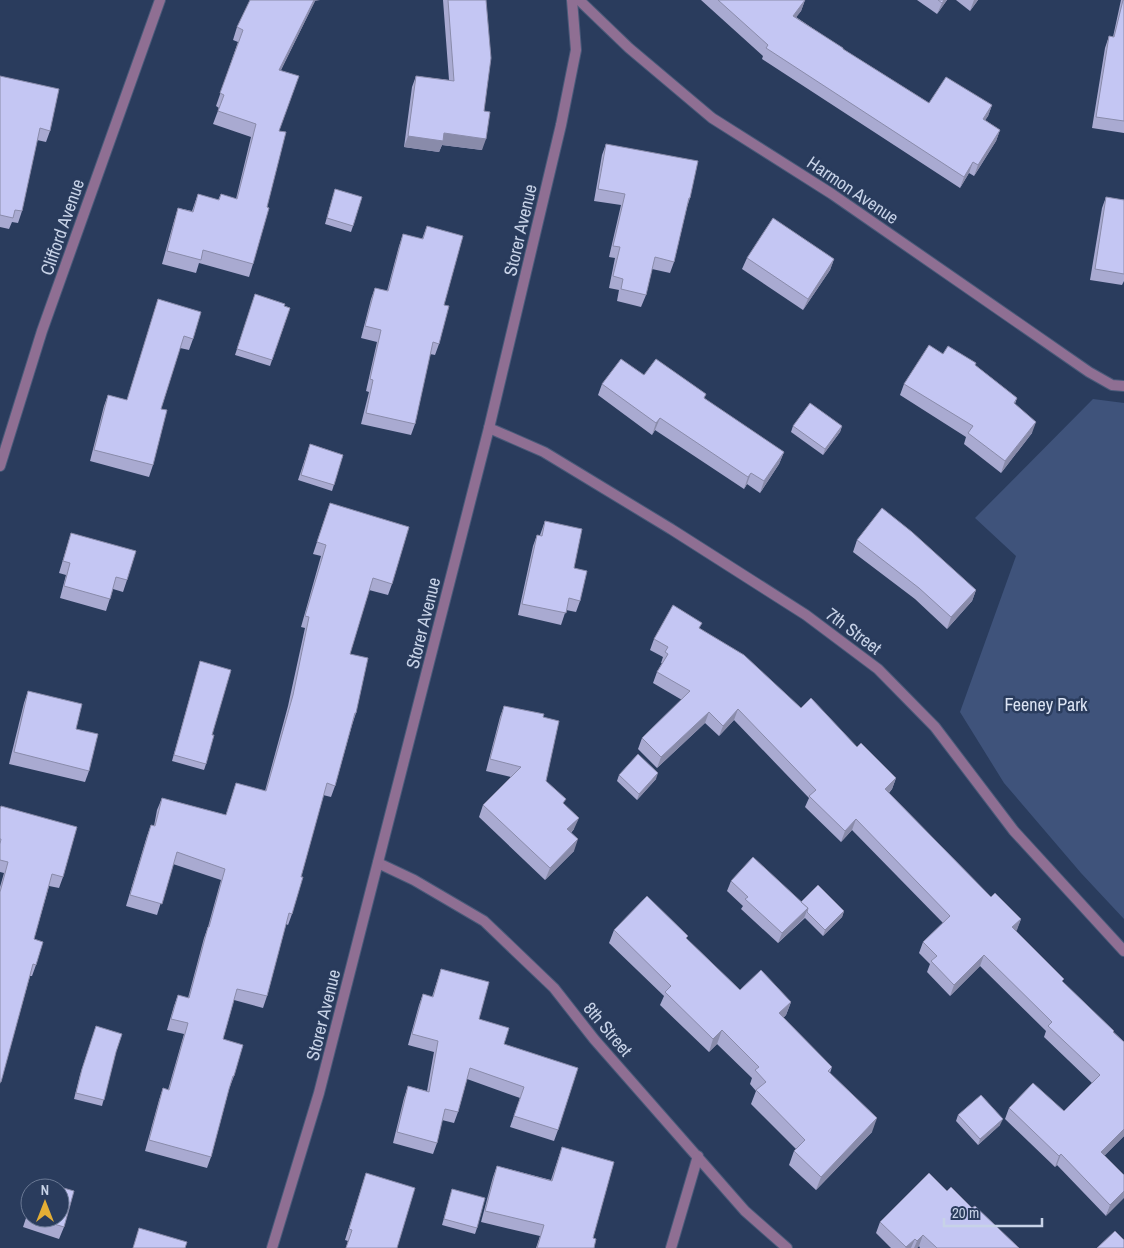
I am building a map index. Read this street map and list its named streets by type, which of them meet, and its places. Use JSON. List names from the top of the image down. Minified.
{"streets":{"street":["Harmon Avenue","Clifford Avenue","Storer Avenue","7th Street","8th Street"]},"crossings":[["Storer Avenue","7th Street"],["Storer Avenue","8th Street"]],"parks":["Feeney Park"],"scale_bar":"20 m","north":"top"}
